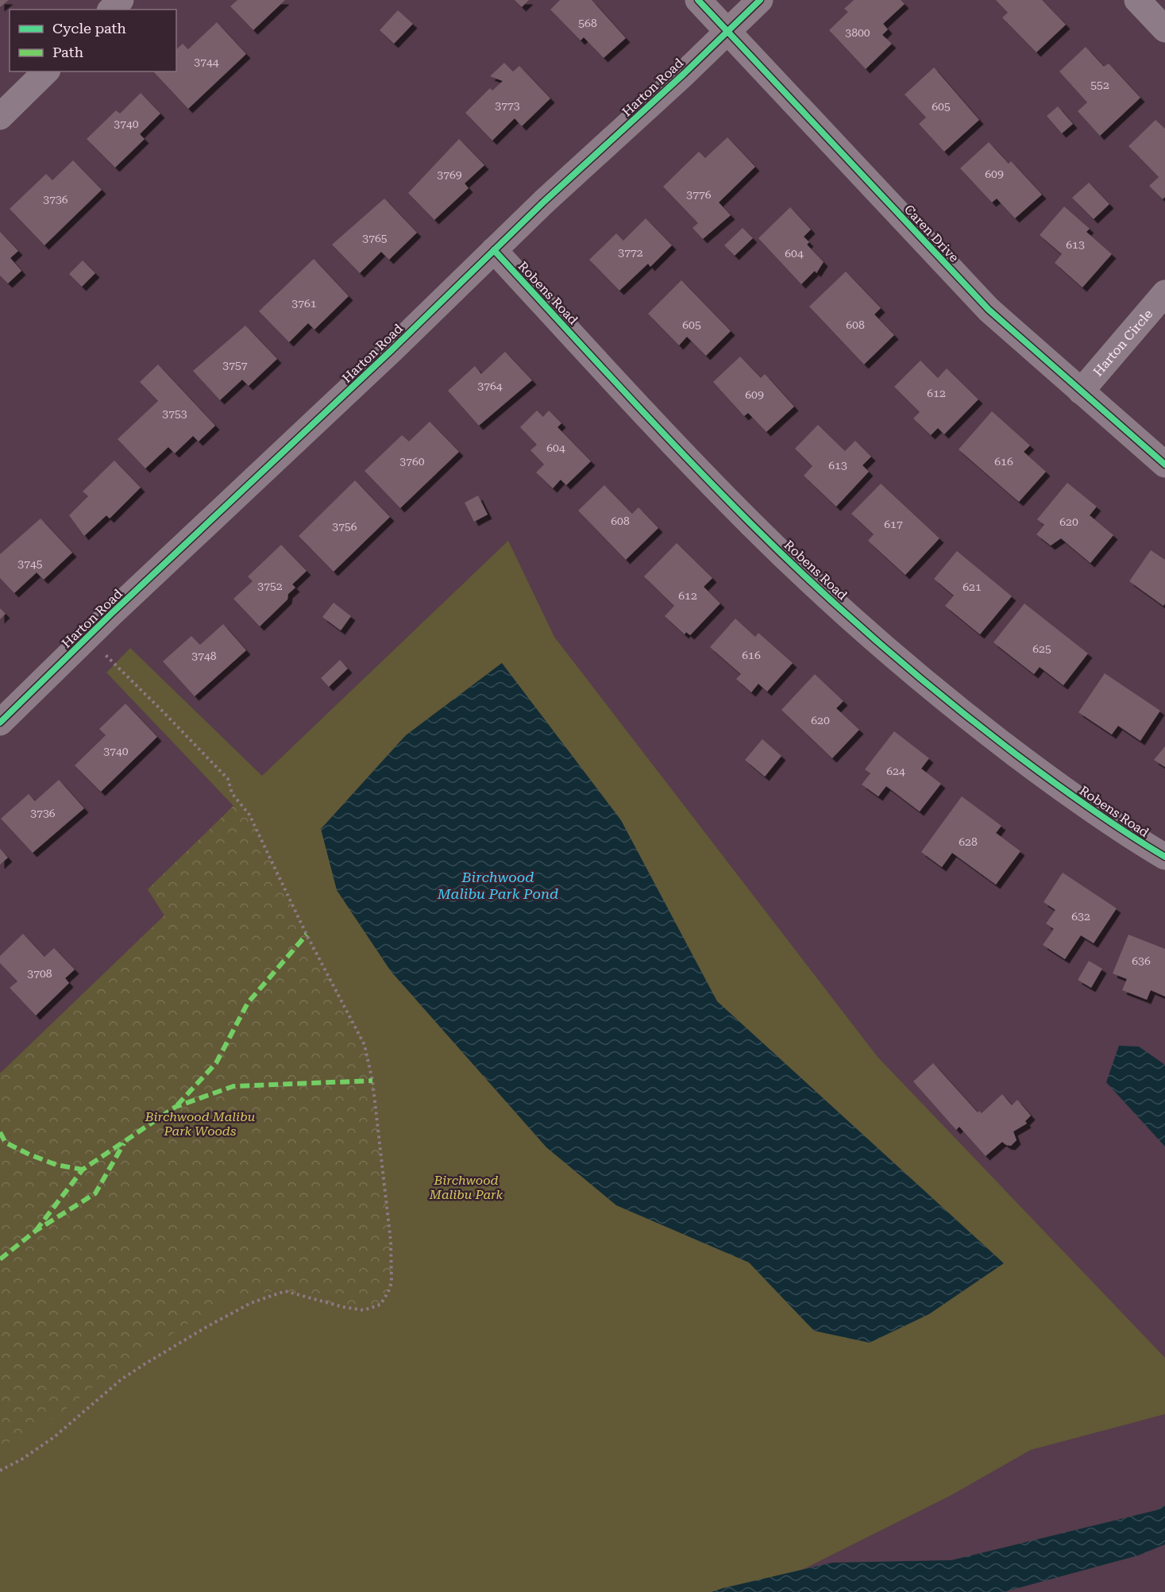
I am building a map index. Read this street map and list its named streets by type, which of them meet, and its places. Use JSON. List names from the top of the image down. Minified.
{"streets":{"street":["Harton Road","Caren Drive","Robens Road","Harton Circle"]},"crossings":[["Harton Road","Caren Drive"],["Harton Road","Robens Road"],["Caren Drive","Harton Circle"]],"water":["Birchwood Malibu Park Pond"],"parks":["Birchwood Malibu Park Woods","Birchwood Malibu Park"],"house_numbers":["568","3800","3744","552","3773","605","3740","609","3769","3776","3736","3765","613","3772","604","3761","605","608","3757","3764","612","609","3753","604","3760","616","613","608","620","617","3756","3745","3752","621","612","625","616","3748","620","3740","624","3736","628","632","636","3708"],"legend":["Cycle path","Path"]}
